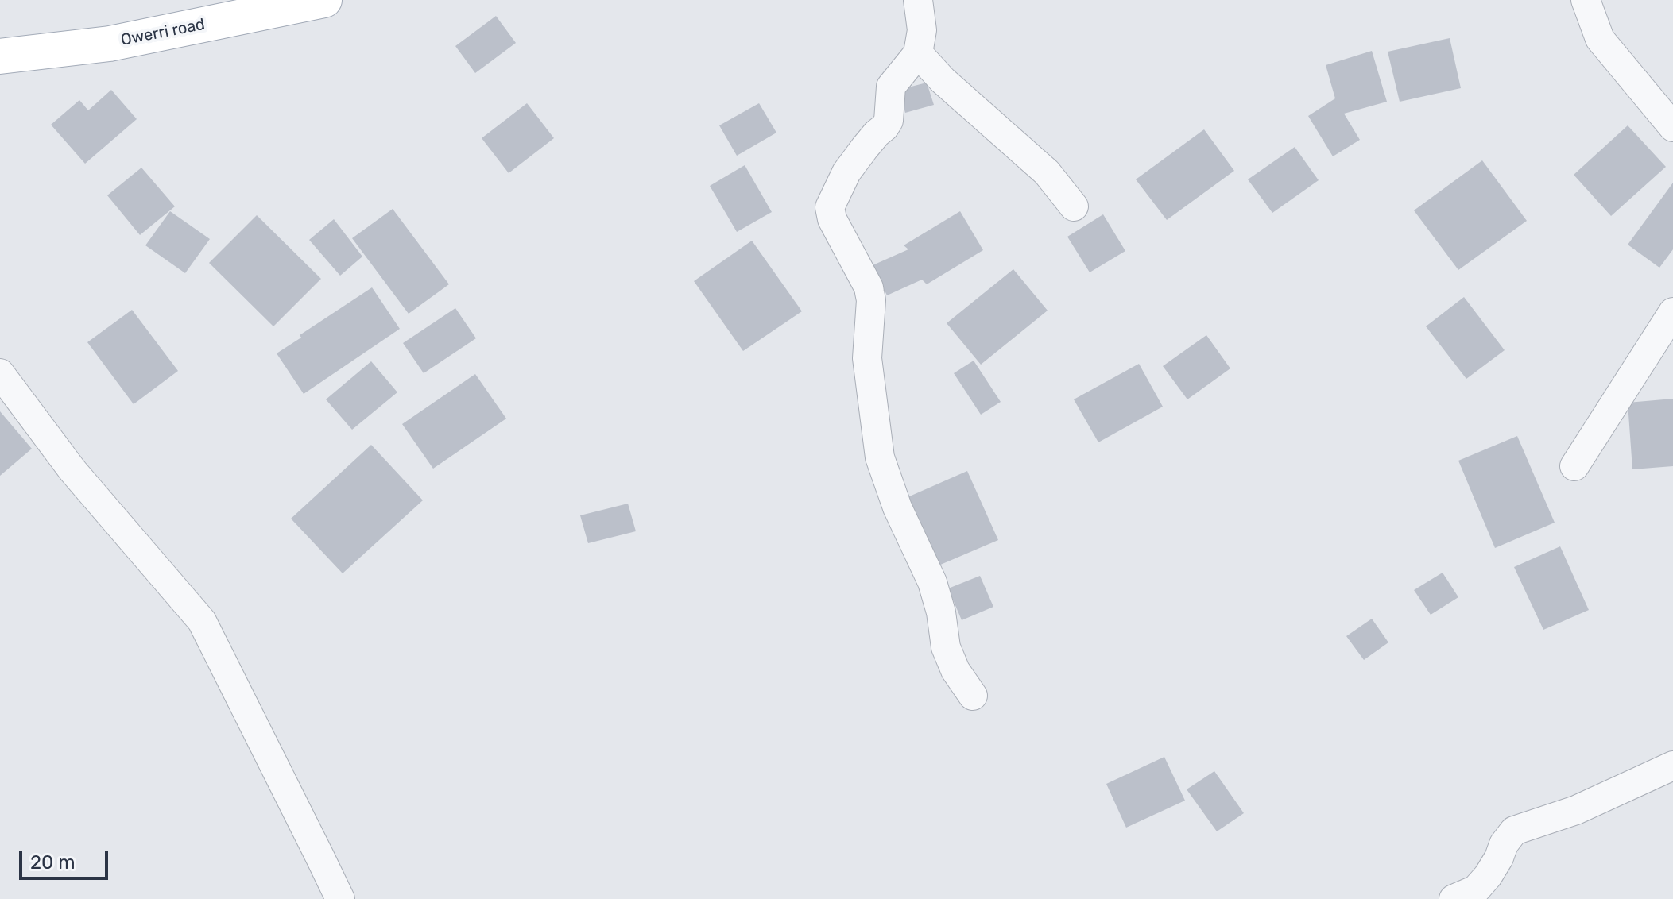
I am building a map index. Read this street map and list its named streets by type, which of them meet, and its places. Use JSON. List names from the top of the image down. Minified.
{"streets":{"main road":["Owerri road"]},"scale_bar":"20 m"}
